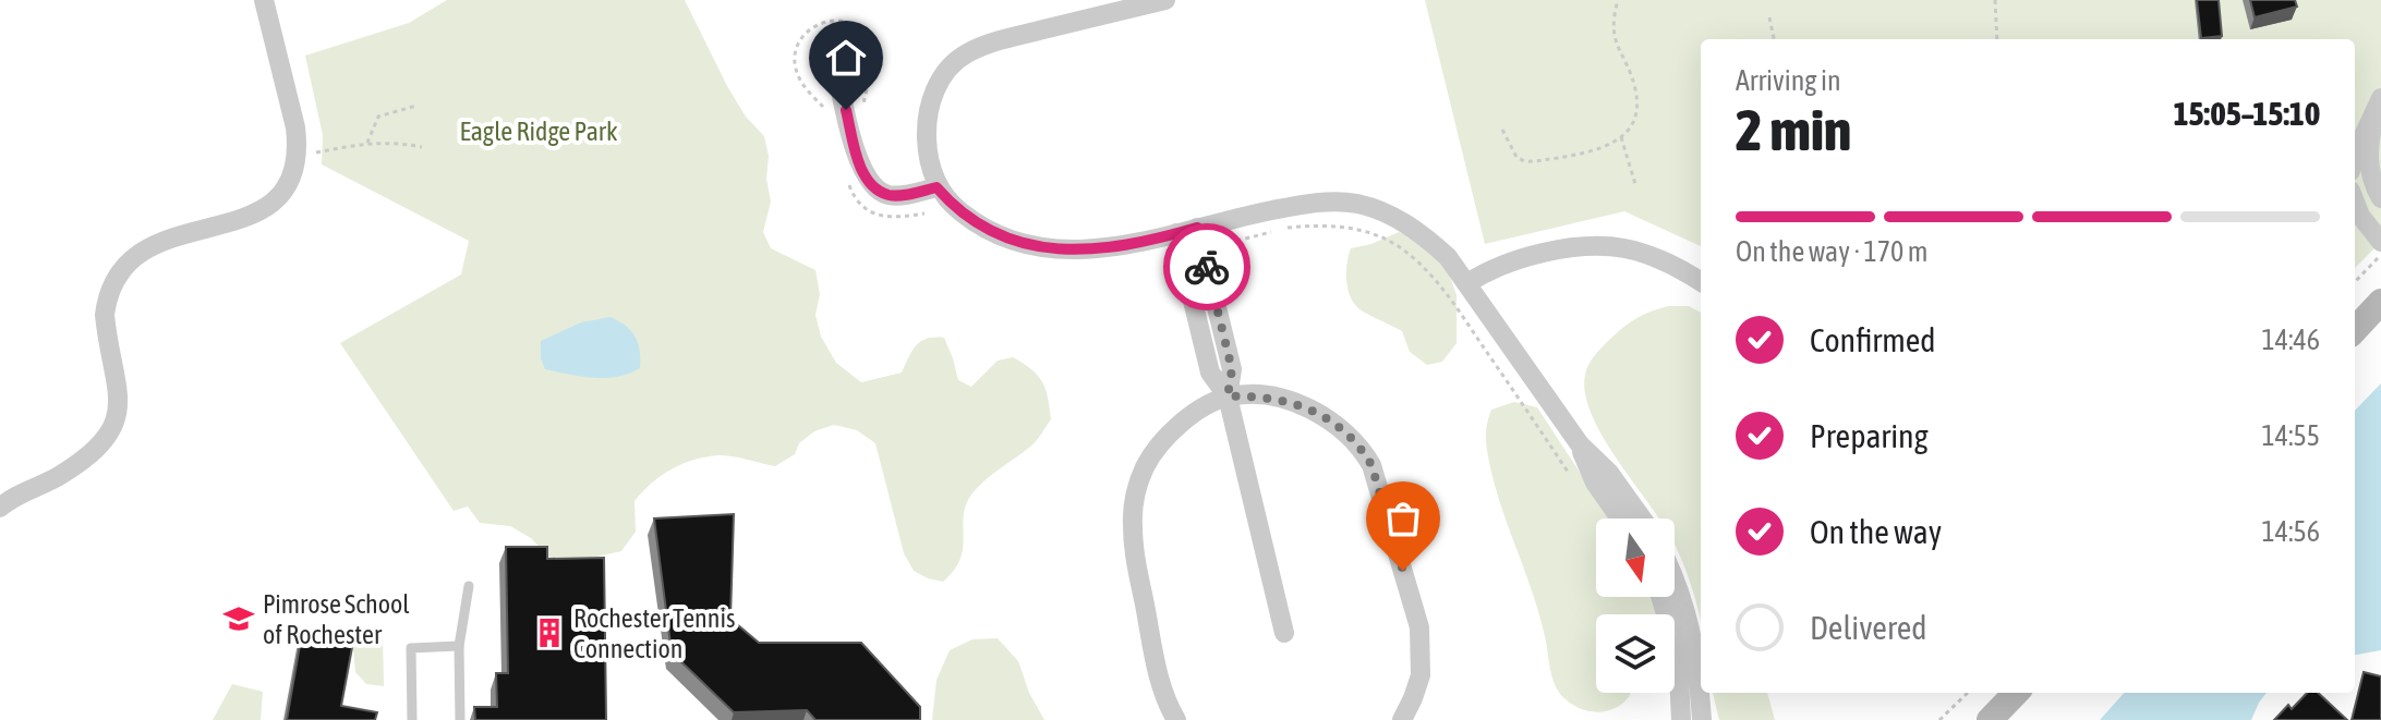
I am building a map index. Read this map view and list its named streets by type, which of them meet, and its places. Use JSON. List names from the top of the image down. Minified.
{"parks":["Eagle Ridge Park"],"places":{"school or university":["Pimrose School of Rochester"],"building":["Rochester Tennis Connection"]},"north":"bottom","page":{"heading":["2 min","Arriving in","15:05–15:10"],"bar":"On the way · 170 m","list":[["Confirmed","14:46"],["Preparing","14:55"],["On the way","14:56"],"Delivered"]}}
